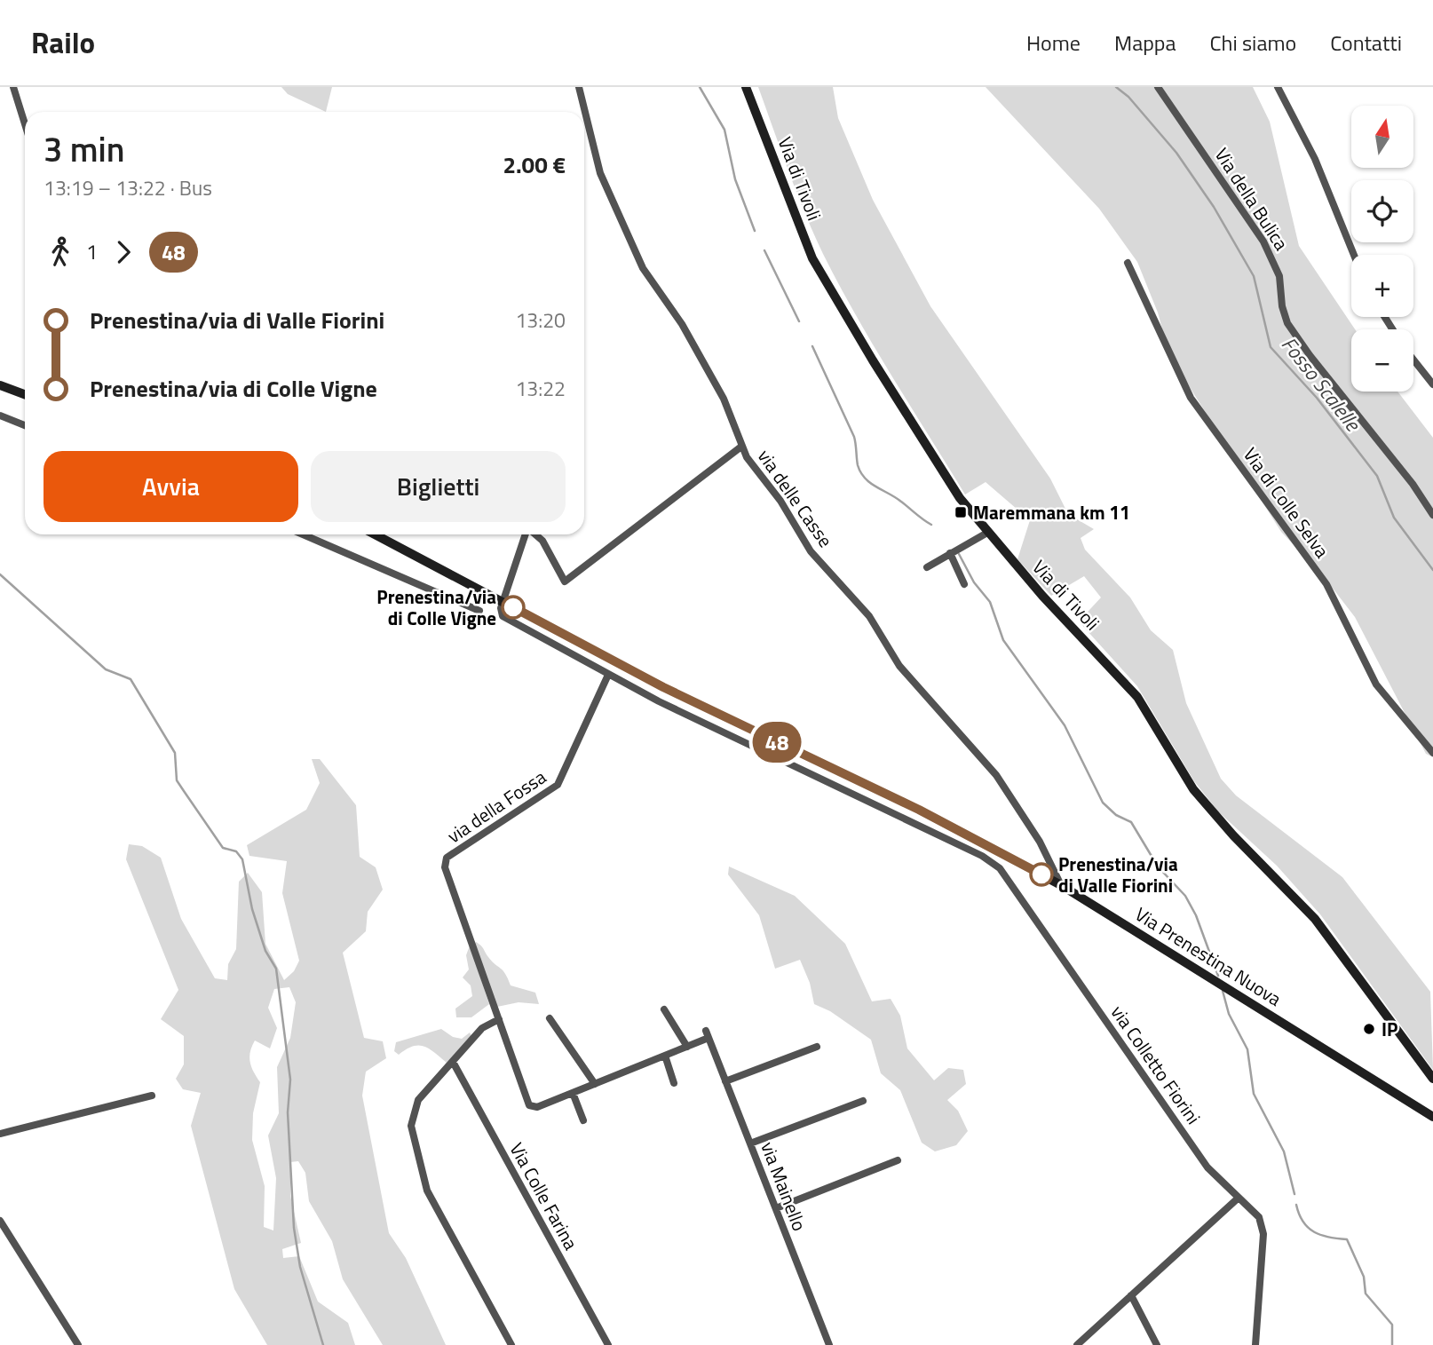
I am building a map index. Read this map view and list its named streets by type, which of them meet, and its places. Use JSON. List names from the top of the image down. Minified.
{"streets":{"main road":["Via di Tivoli","Via Prenestina Nuova"],"street":["Via della Bulica","via delle Casse","Via di Colle Selva","via della Fossa","via Colletto Fiorini","via Mainello","Via Colle Farina"]},"crossings":[["via delle Casse","Via Prenestina Nuova"],["via della Fossa","via Colletto Fiorini"],["via della Fossa","via Mainello"],["Via Prenestina Nuova","via Colletto Fiorini"]],"water":["Fosso Scalelle"],"places":{"transit":["Maremmana km 11"],"other":["Prenestina/via di Colle Vigne","Prenestina/via di Valle Fiorini","IP"]},"lines":["bus line 48"],"north":"top","page":{"header":"Railo","nav":["Home","Mappa","Chi siamo","Contatti"],"on_map":"48","map_buttons":["+","−"],"heading":["3 min","13:19 – 13:22 · Bus","2.00 €"],"legs":["1","48"],"list":[{"name":"Prenestina/via di Valle Fiorini","value":"13:20"},{"name":"Prenestina/via di Colle Vigne","value":"13:22"}],"buttons":["Avvia","Biglietti"]}}
